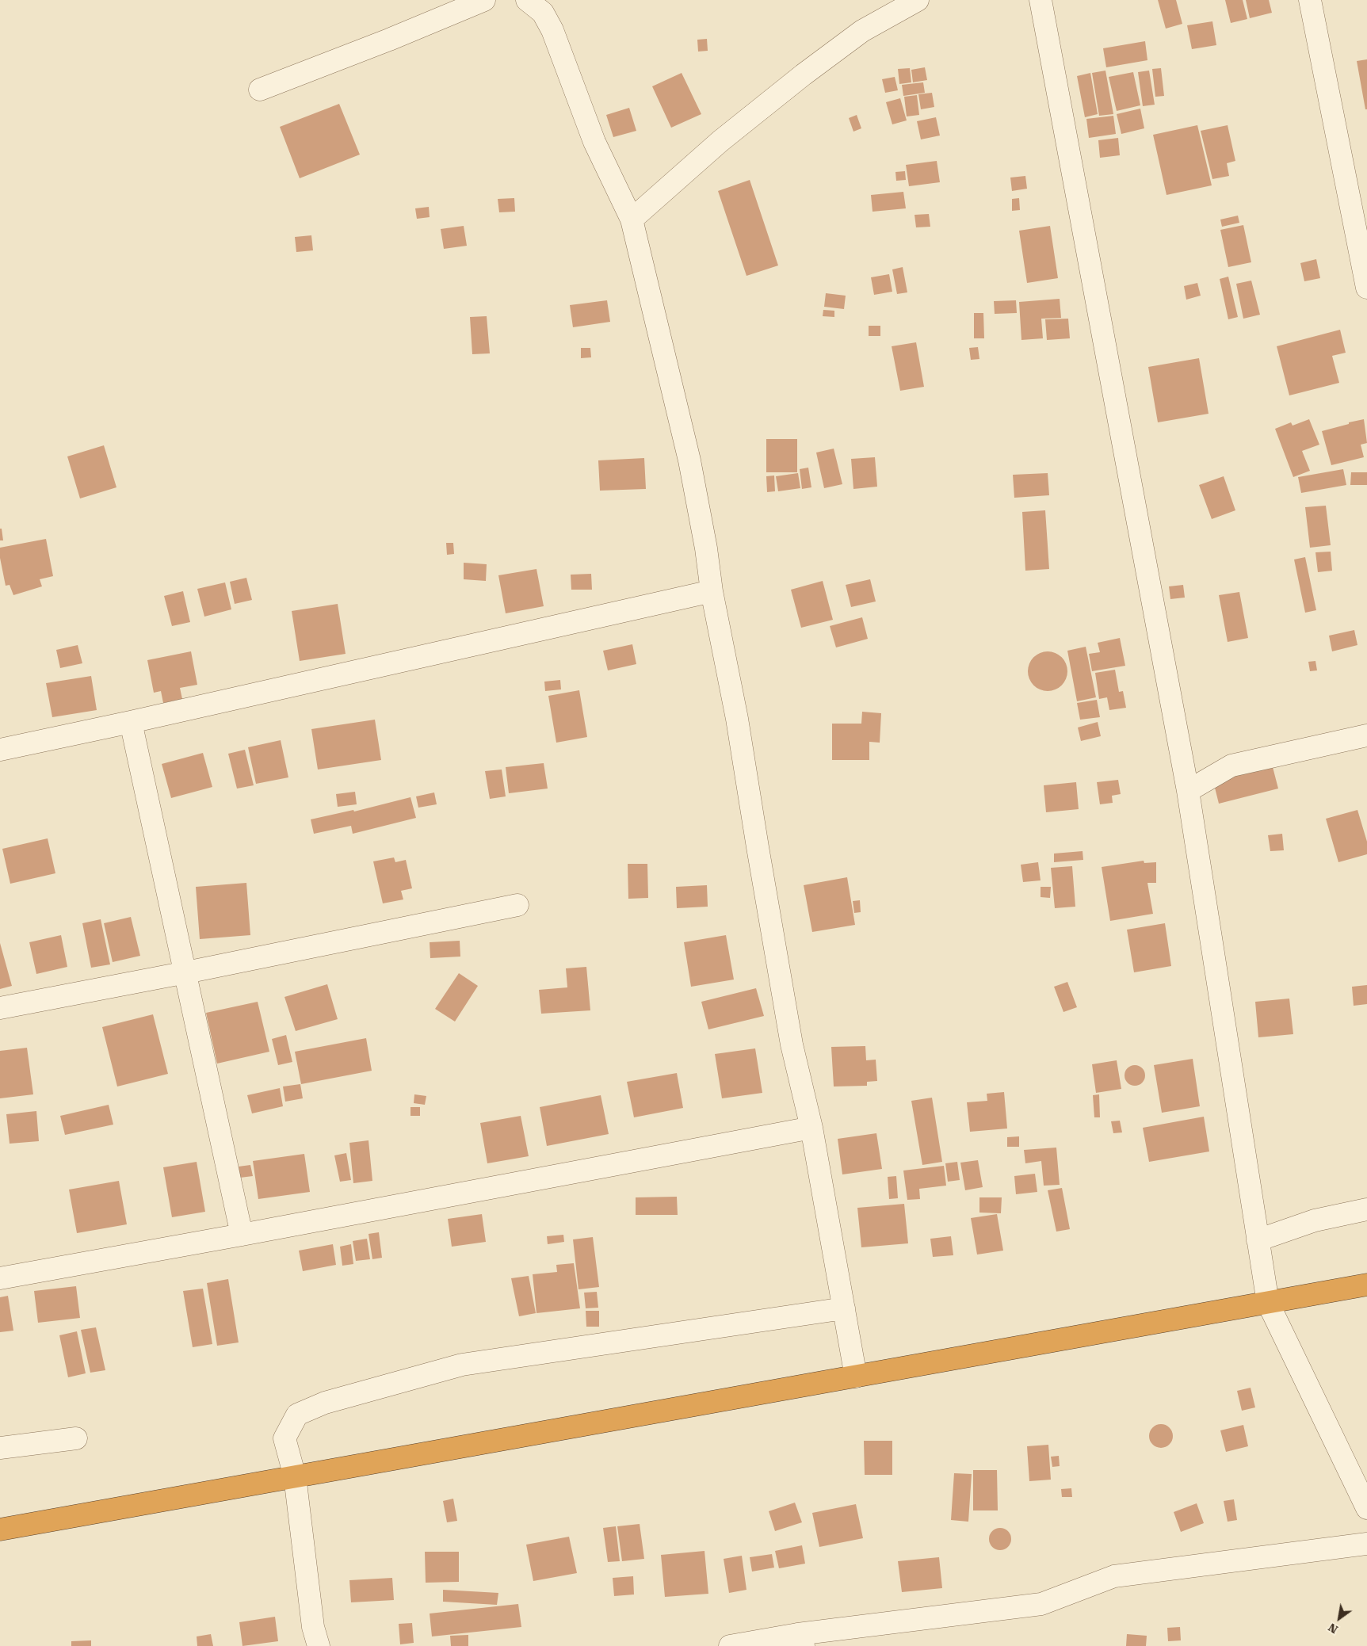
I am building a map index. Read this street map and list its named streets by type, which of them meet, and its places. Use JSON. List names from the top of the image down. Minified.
{"north":"bottom left"}
